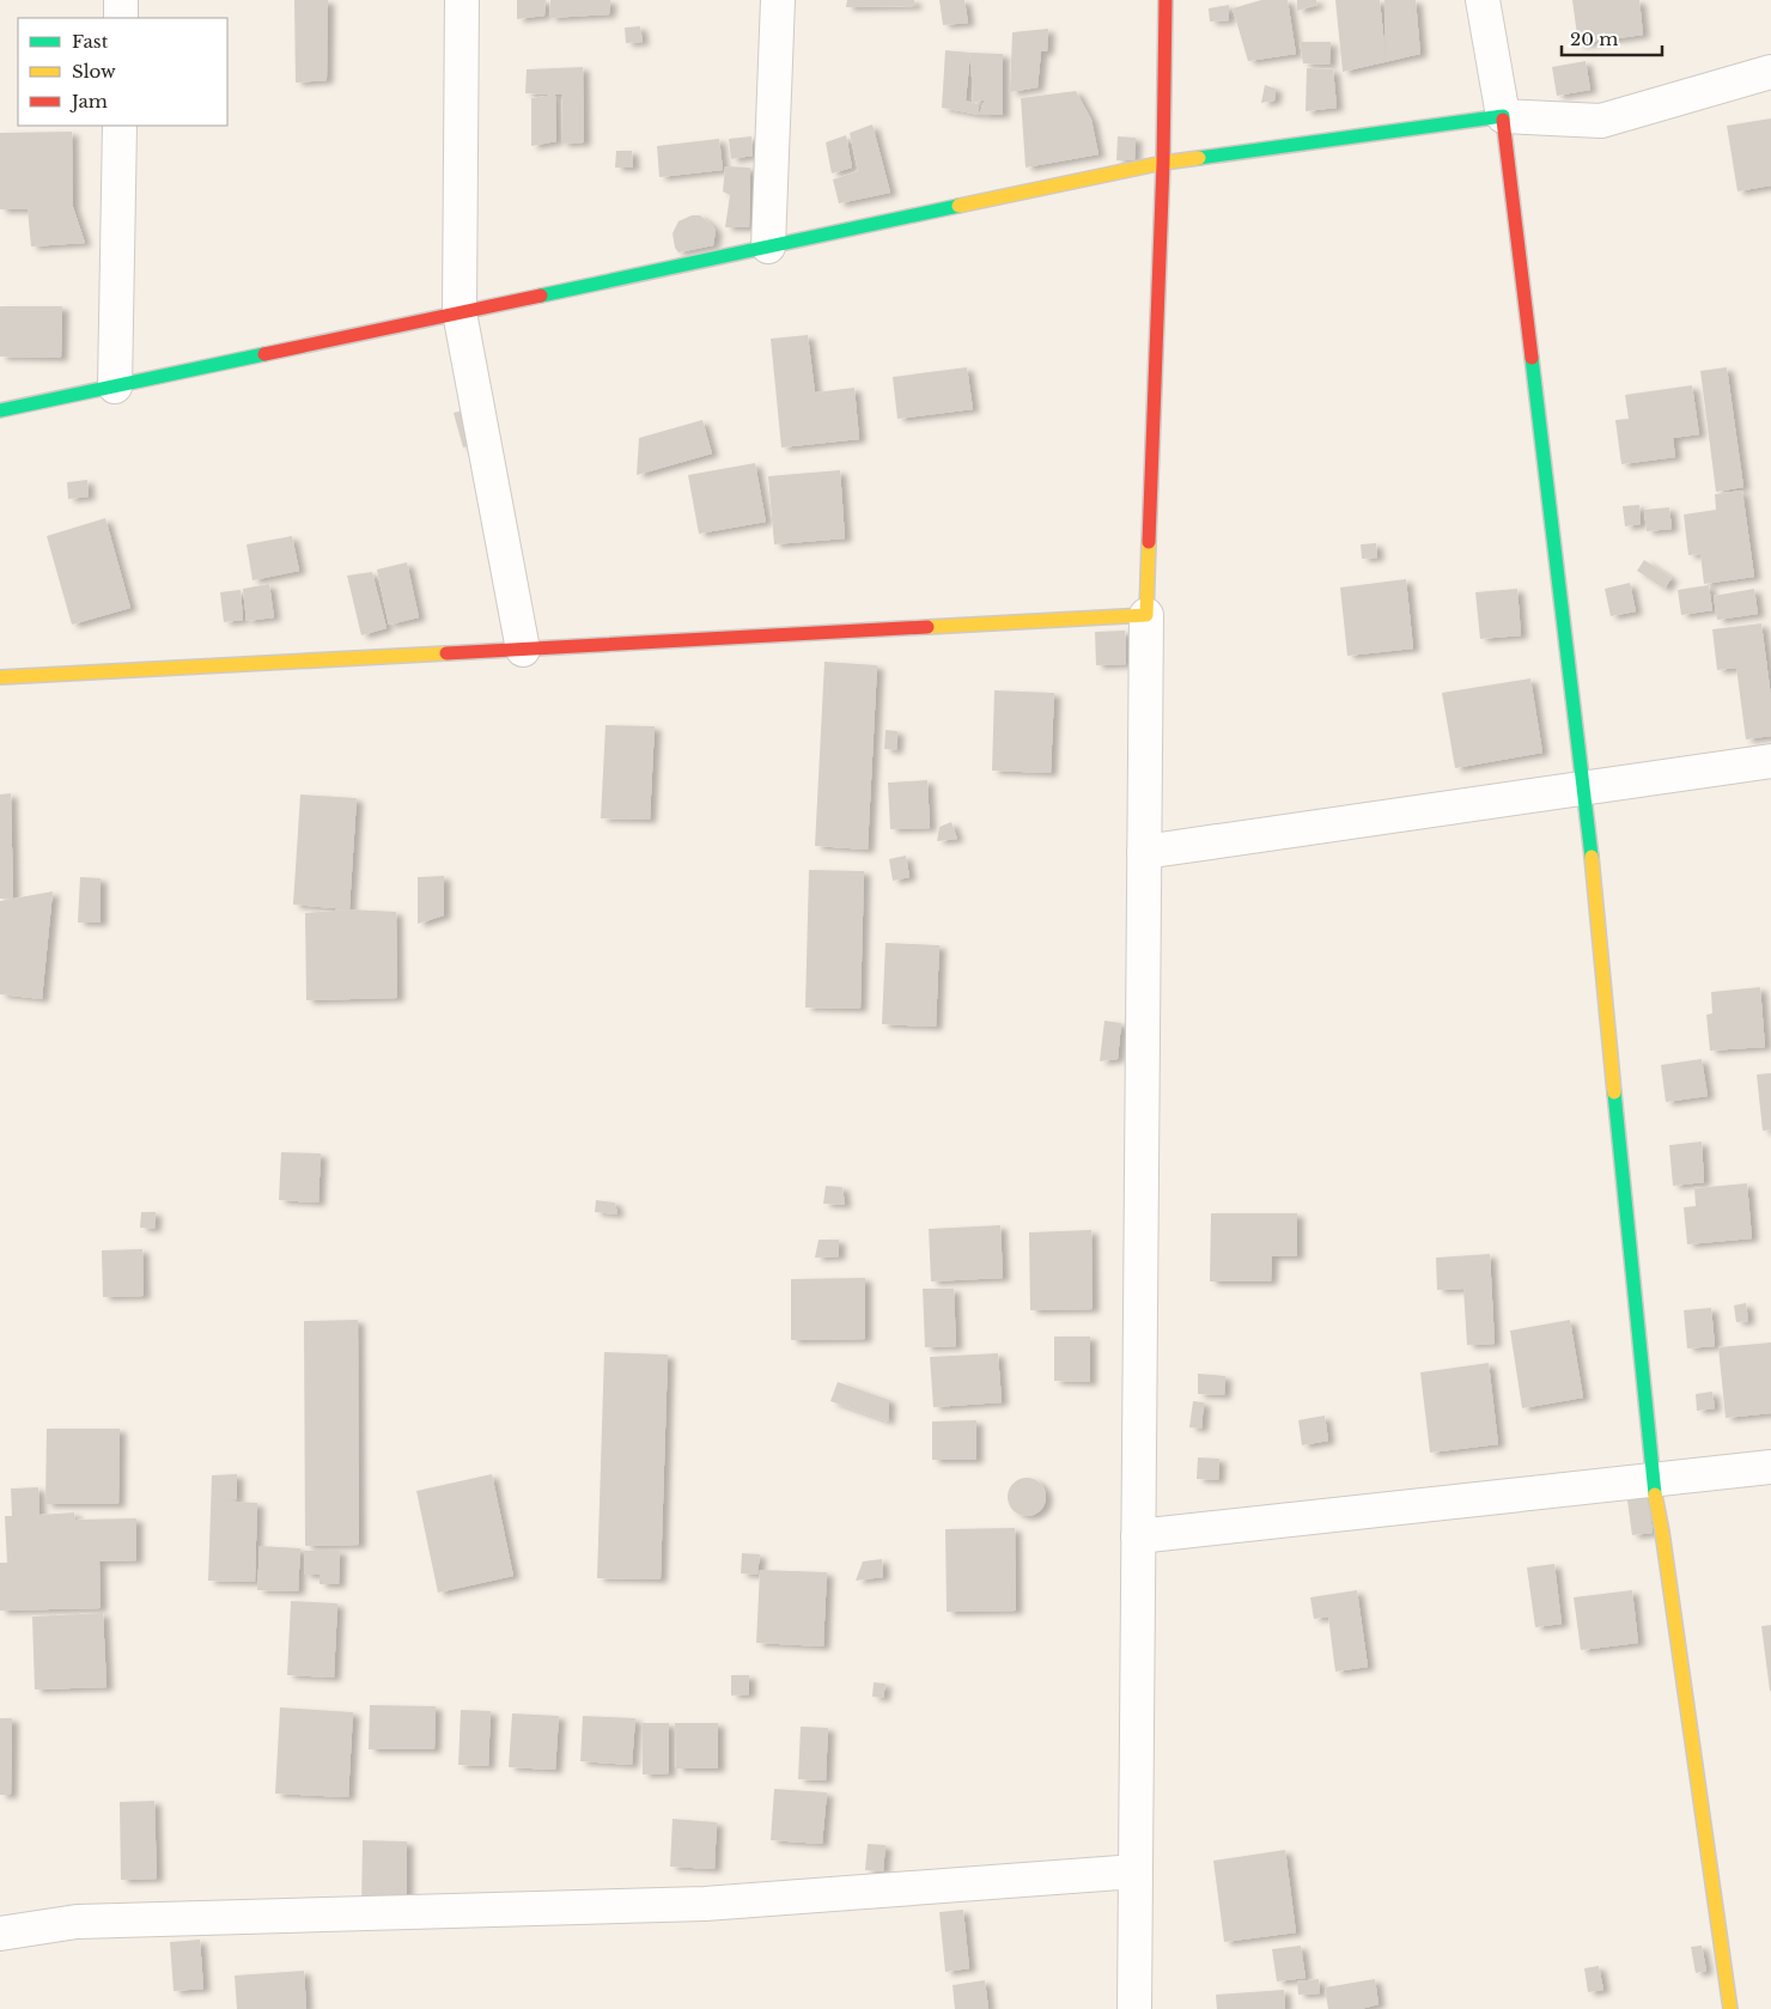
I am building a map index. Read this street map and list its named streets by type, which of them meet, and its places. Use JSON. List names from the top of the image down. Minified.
{"legend":["Fast","Slow","Jam"],"scale_bar":"20 m"}
